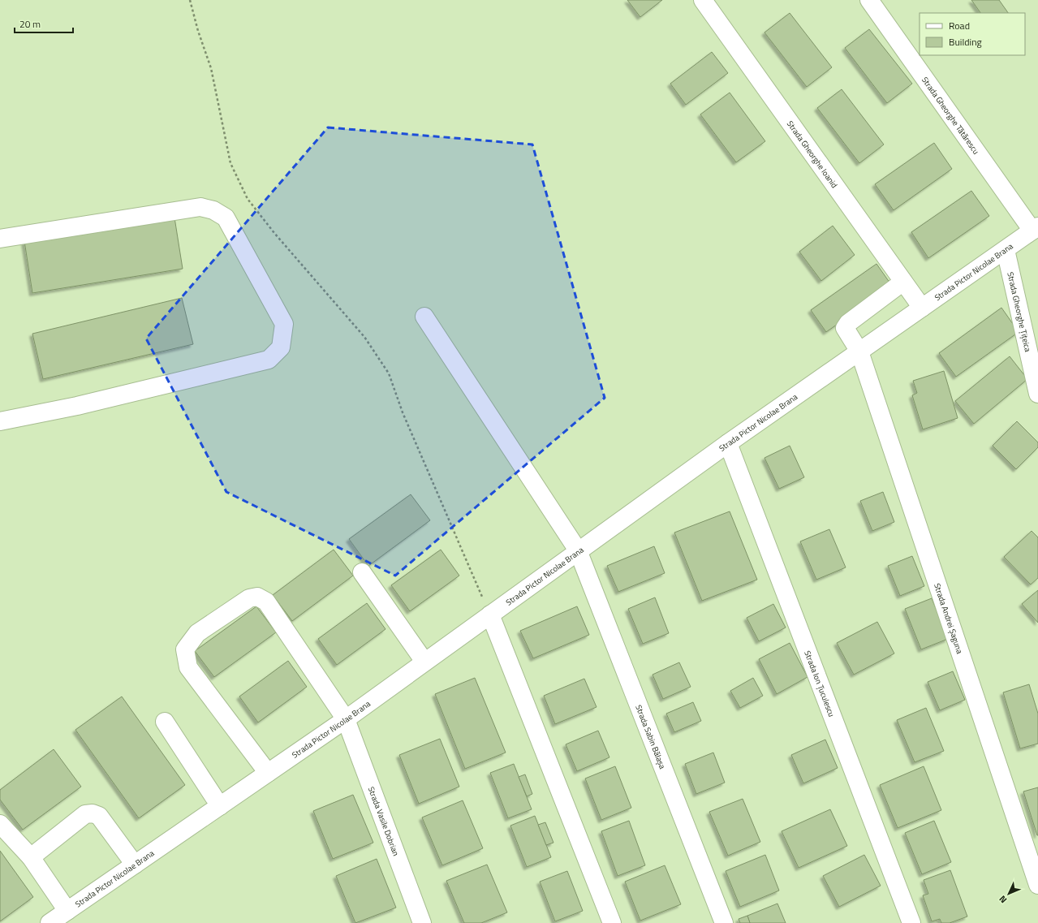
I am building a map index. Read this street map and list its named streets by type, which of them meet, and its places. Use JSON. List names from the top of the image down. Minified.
{"streets":{"street":["Strada Gheorghe Tătărescu","Strada Gheorghe Ioanid","Strada Pictor Nicolae Brana","Strada Gheorghe Țițeica","Strada Andrei Șaguna","Strada Ion Țuculescu","Strada Sabin Bălașa","Strada Vasile Dobrian"]},"crossings":[["Strada Gheorghe Tătărescu","Strada Pictor Nicolae Brana"],["Strada Gheorghe Ioanid","Strada Pictor Nicolae Brana"],["Strada Gheorghe Ioanid","Strada Andrei Șaguna"],["Strada Pictor Nicolae Brana","Strada Gheorghe Țițeica"],["Strada Pictor Nicolae Brana","Strada Andrei Șaguna"],["Strada Pictor Nicolae Brana","Strada Ion Țuculescu"],["Strada Pictor Nicolae Brana","Strada Sabin Bălașa"],["Strada Pictor Nicolae Brana","Strada Vasile Dobrian"]],"legend":["Road","Building"],"scale_bar":"20 m","north":"bottom left"}
